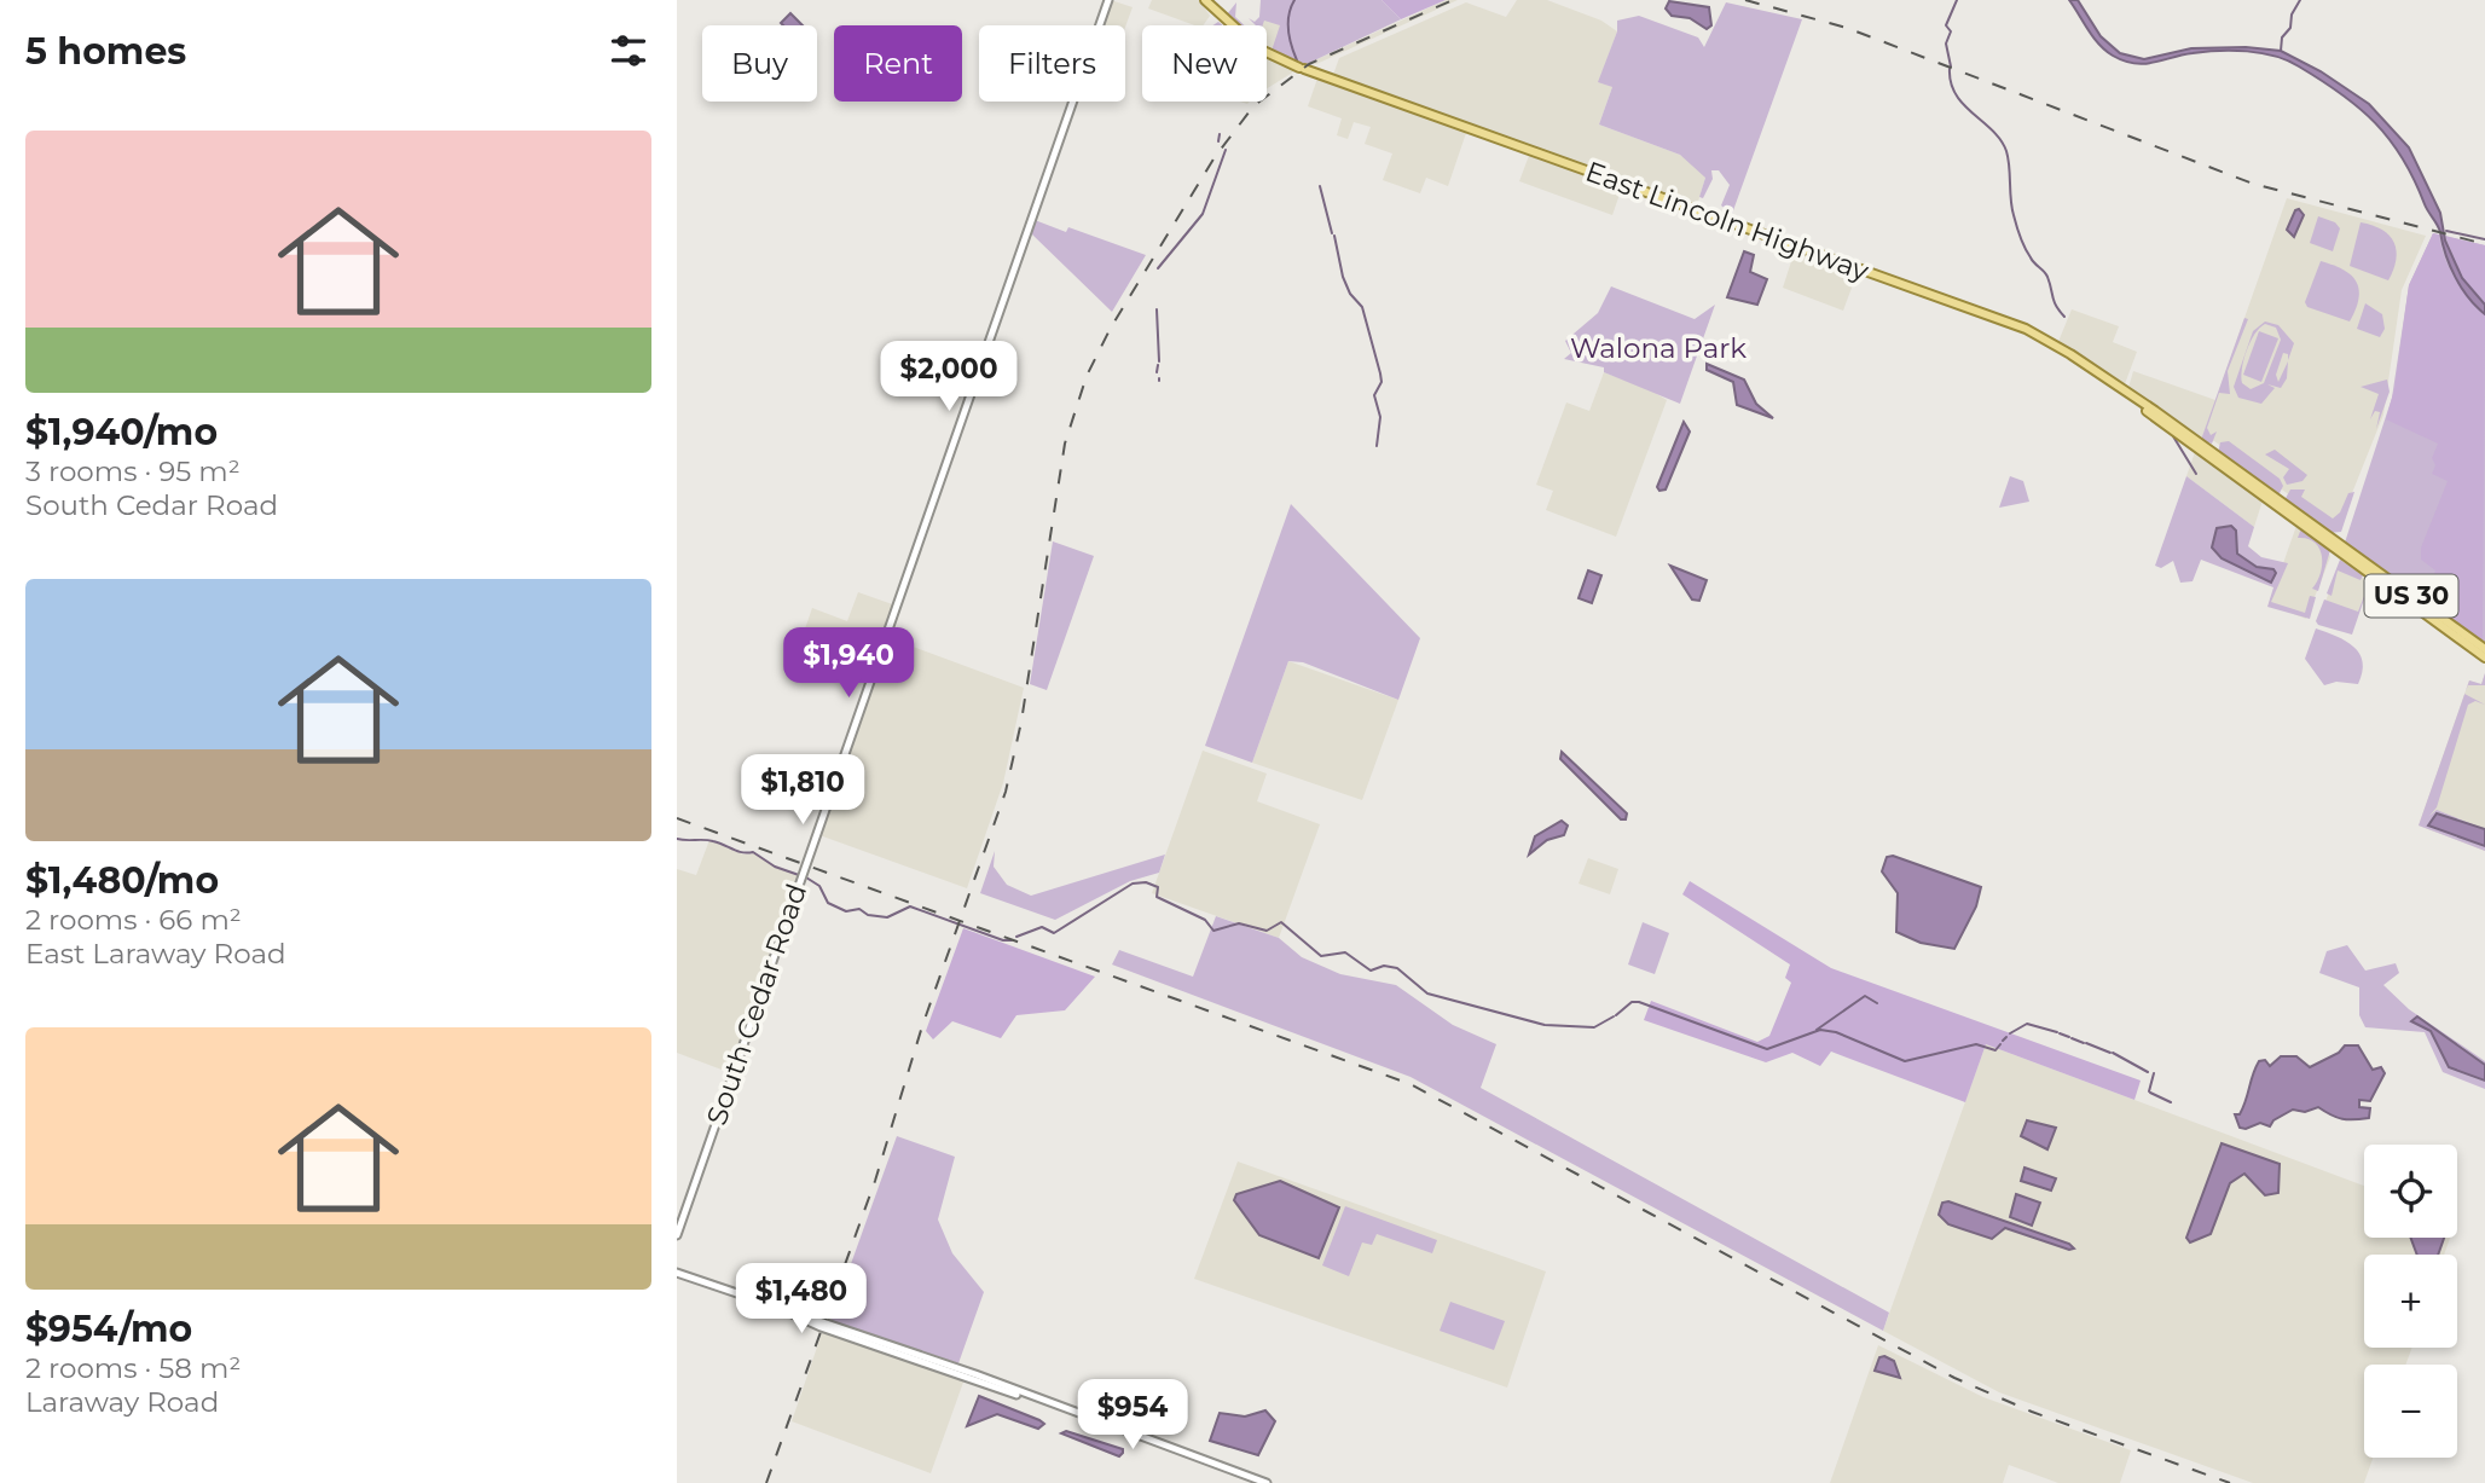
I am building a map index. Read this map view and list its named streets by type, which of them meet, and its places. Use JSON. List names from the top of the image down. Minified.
{"streets":{"main road":["East Lincoln Highway","US 30","South Cedar Road"]},"crossings":[["East Lincoln Highway","US 30"]],"parks":["Walona Park"],"page":{"heading":"5 homes","chip":["Buy","Rent","Filters","New"],"list":[{"name":"$1,940/mo","note":"3 rooms · 95 m² · South Cedar Road"},{"name":"$1,480/mo","note":"2 rooms · 66 m² · East Laraway Road"},{"name":"$954/mo","note":"2 rooms · 58 m² · Laraway Road"}],"price":["$2,000","$1,940","$1,810","$1,480","$954"],"map_buttons":["+","−"]}}
